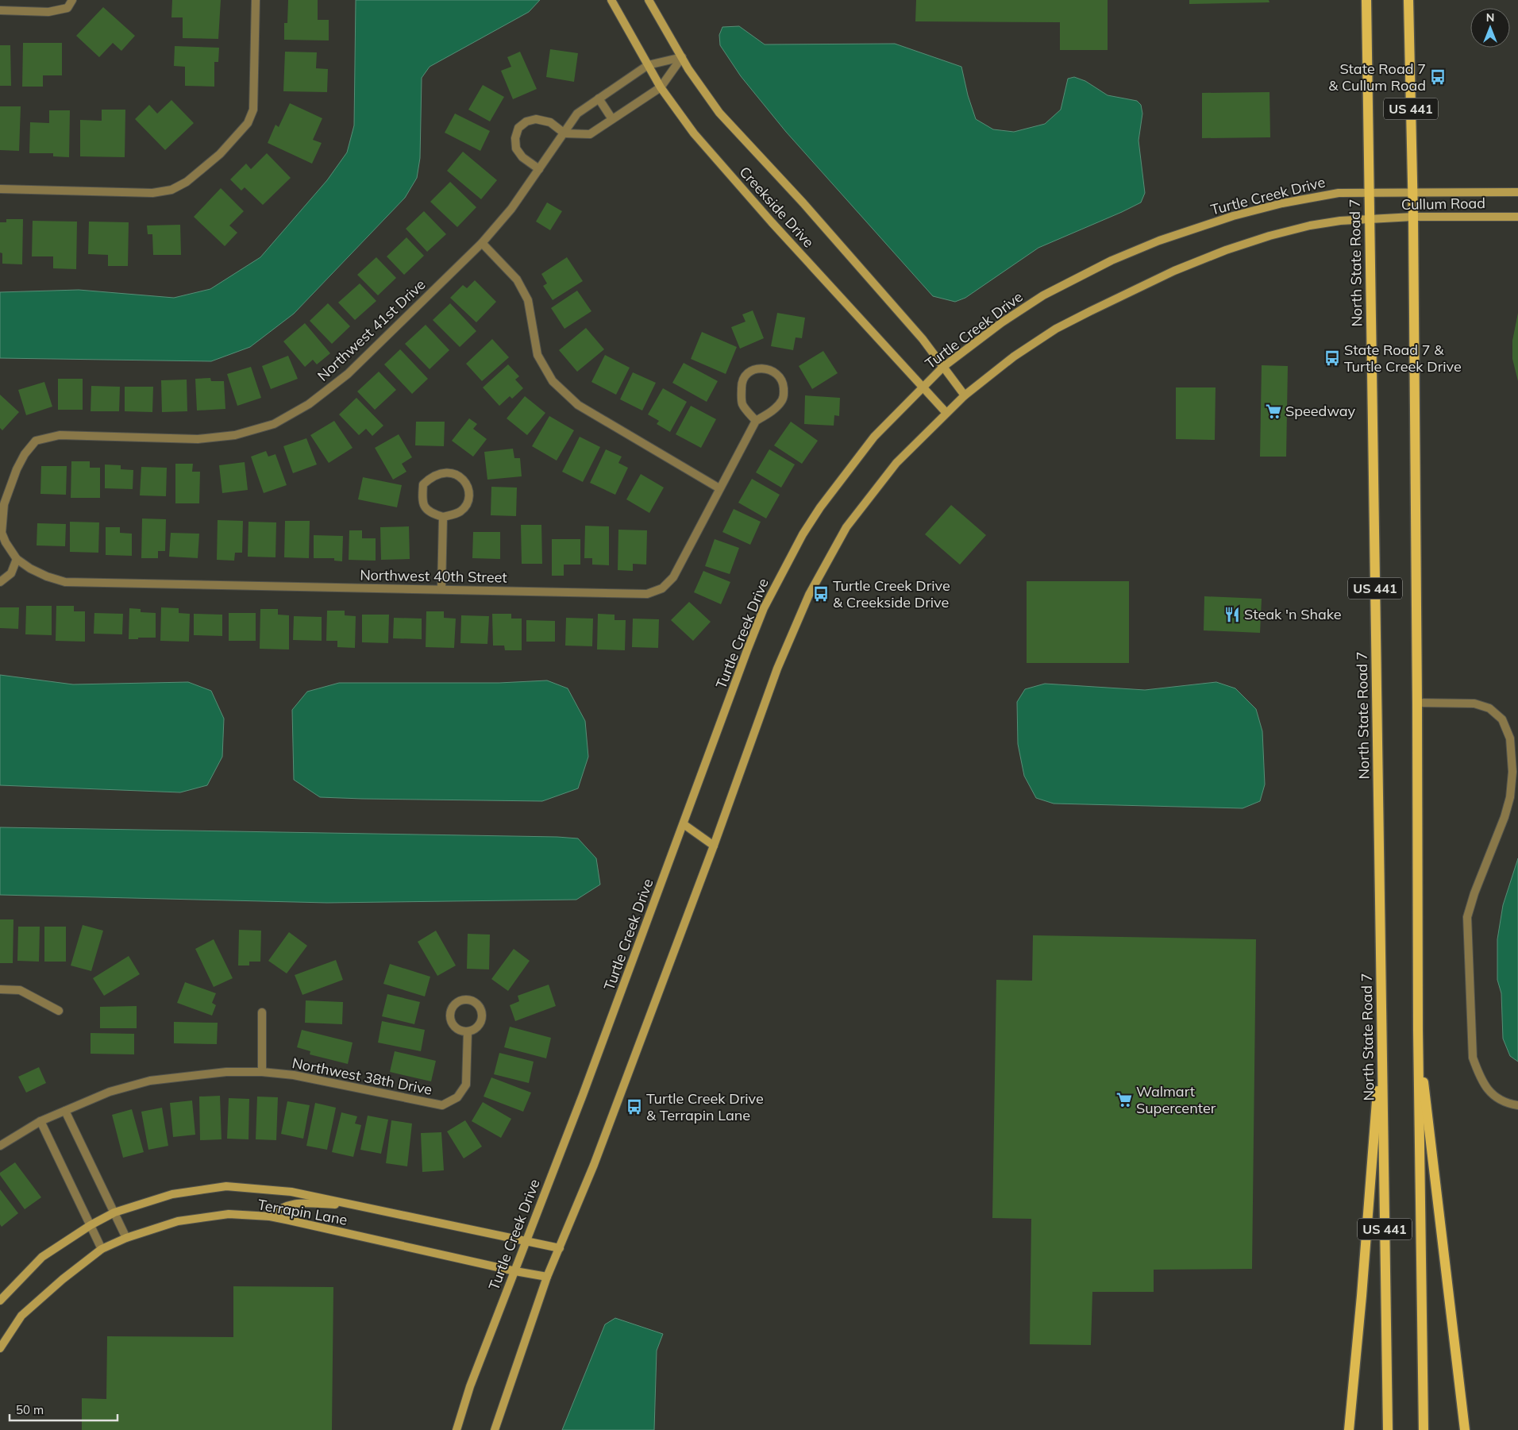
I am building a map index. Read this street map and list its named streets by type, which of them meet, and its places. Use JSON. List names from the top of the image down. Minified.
{"streets":{"main road":["US 441","North State Road 7"],"street":["Turtle Creek Drive","Cullum Road","Creekside Drive","Northwest 41st Drive","Northwest 40th Street","Northwest 38th Drive","Terrapin Lane"]},"crossings":[["US 441","Turtle Creek Drive"],["US 441","Cullum Road"],["Turtle Creek Drive","Cullum Road"],["Turtle Creek Drive","Creekside Drive"],["Turtle Creek Drive","North State Road 7"],["Turtle Creek Drive","Terrapin Lane"],["Cullum Road","North State Road 7"],["Creekside Drive","Northwest 41st Drive"]],"places":{"bus stop":["State Road 7 & Cullum Road","State Road 7 & Turtle Creek Drive","Turtle Creek Drive & Creekside Drive","Turtle Creek Drive & Terrapin Lane"],"supermarket":["Speedway","Walmart Supercenter"],"restaurant":["Steak 'n Shake"]},"scale_bar":"50 m","north":"top"}
